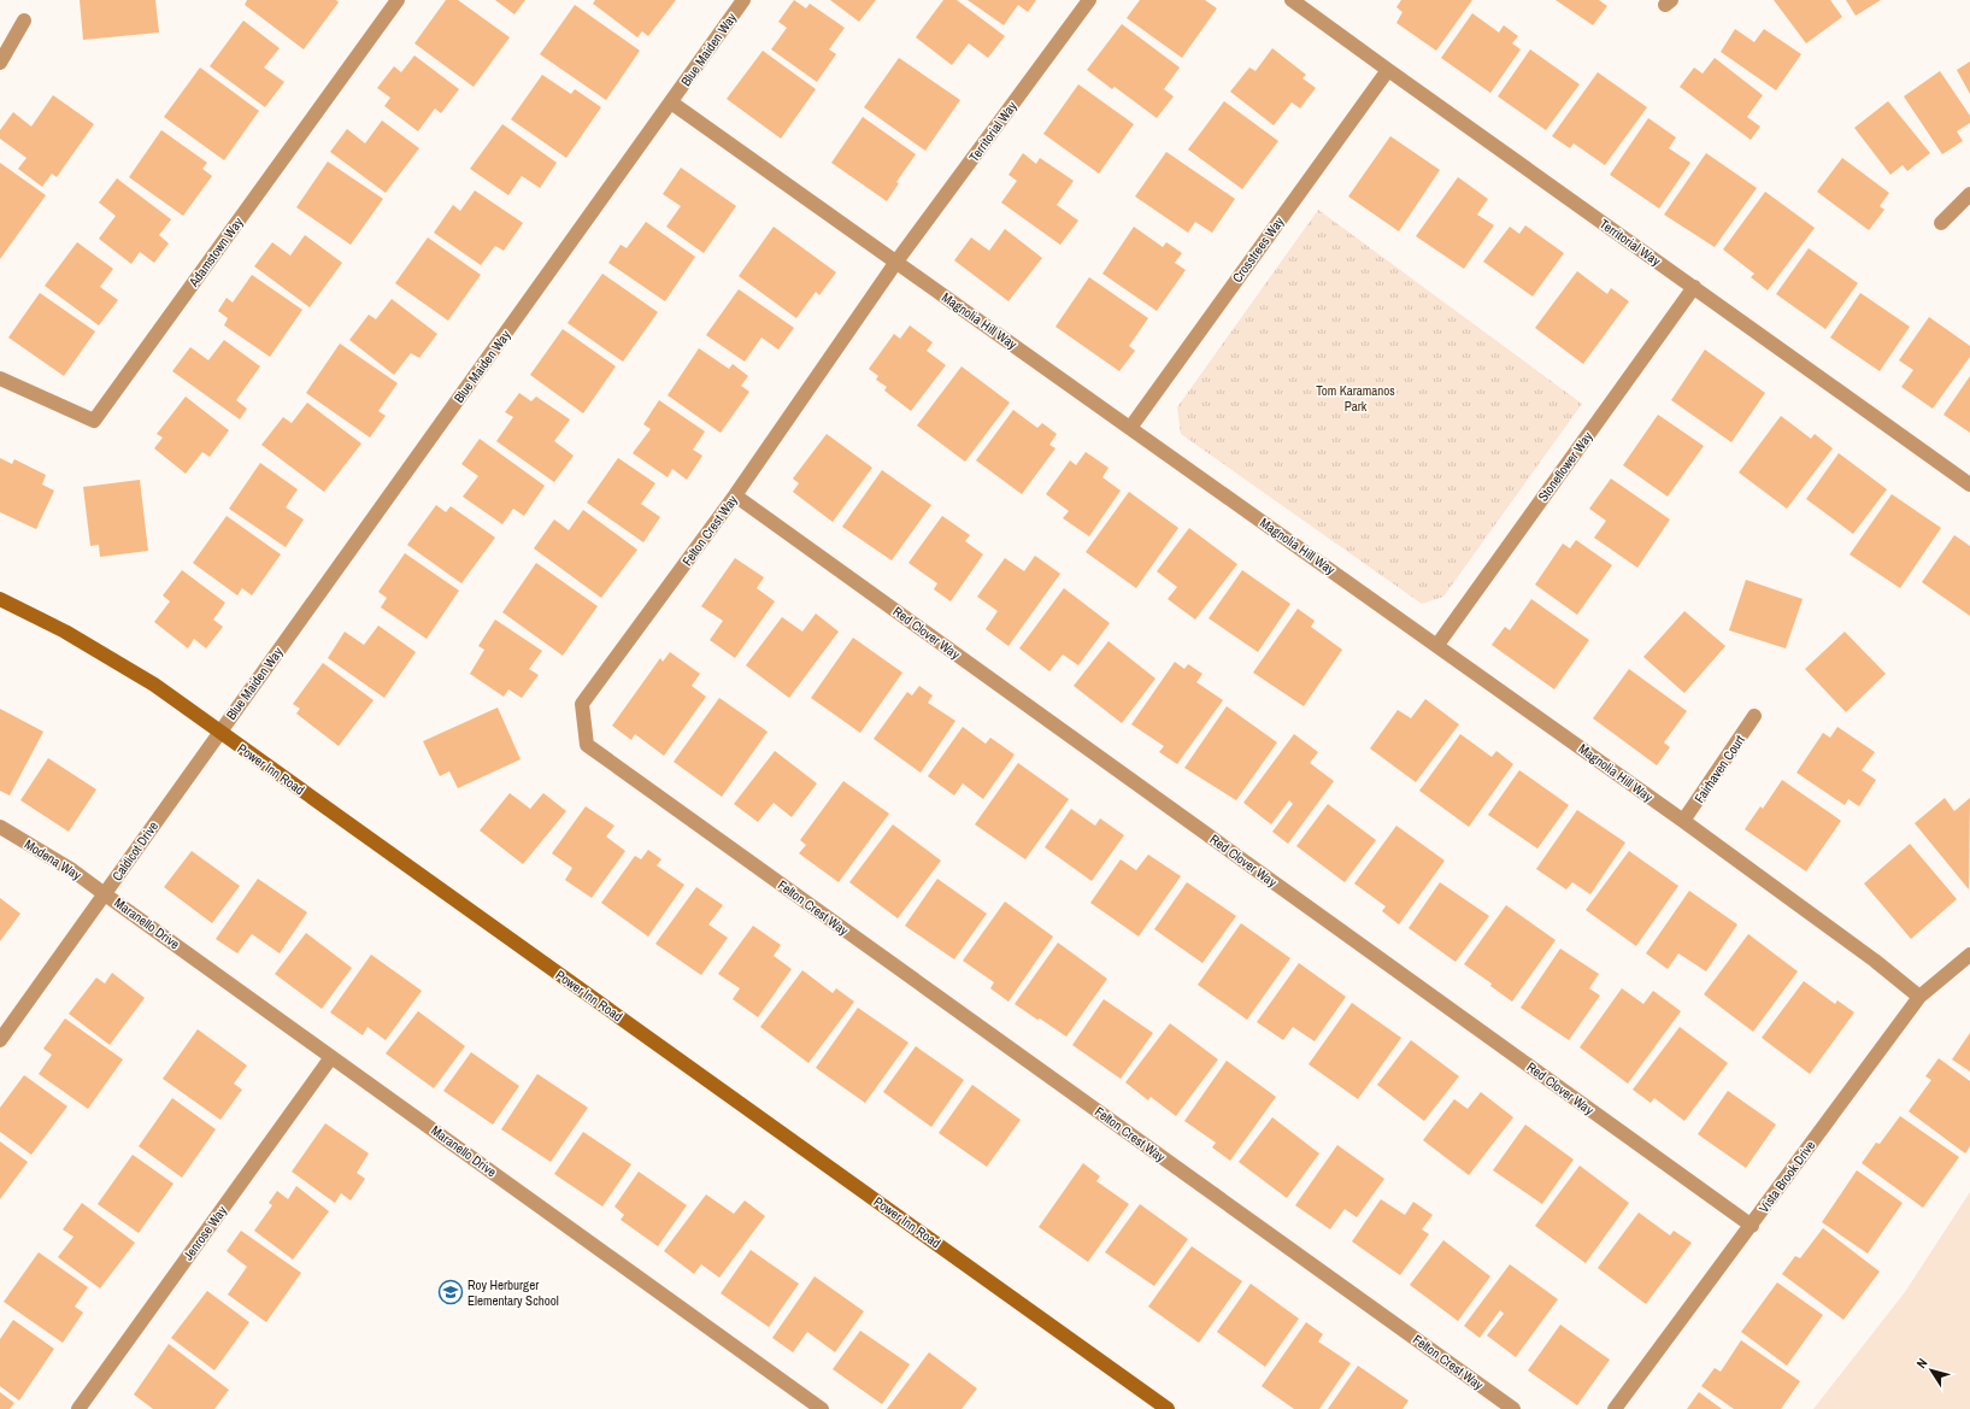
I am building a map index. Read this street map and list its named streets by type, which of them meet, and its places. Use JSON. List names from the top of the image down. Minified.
{"streets":{"main road":["Power Inn Road"],"street":["Blue Maiden Way","Territorial Way","Crosstrees Way","Adamstown Way","Magnolia Hill Way","Stoneflower Way","Felton Crest Way","Red Clover Way","Fairhaven Court","Caldicot Drive","Modena Way","Maranello Drive","Vista Brook Drive","Jenrose Way"]},"crossings":[["Blue Maiden Way","Magnolia Hill Way"],["Blue Maiden Way","Power Inn Road"],["Blue Maiden Way","Caldicot Drive"],["Territorial Way","Crosstrees Way"],["Territorial Way","Magnolia Hill Way"],["Territorial Way","Stoneflower Way"],["Territorial Way","Felton Crest Way"],["Crosstrees Way","Magnolia Hill Way"],["Magnolia Hill Way","Stoneflower Way"],["Magnolia Hill Way","Felton Crest Way"],["Magnolia Hill Way","Fairhaven Court"],["Magnolia Hill Way","Vista Brook Drive"],["Felton Crest Way","Red Clover Way"],["Red Clover Way","Vista Brook Drive"],["Power Inn Road","Caldicot Drive"],["Caldicot Drive","Modena Way"],["Caldicot Drive","Maranello Drive"],["Modena Way","Maranello Drive"],["Maranello Drive","Jenrose Way"]],"parks":["Tom Karamanos Park"],"places":{"school or university":["Roy Herburger Elementary School"]},"north":"top left"}
